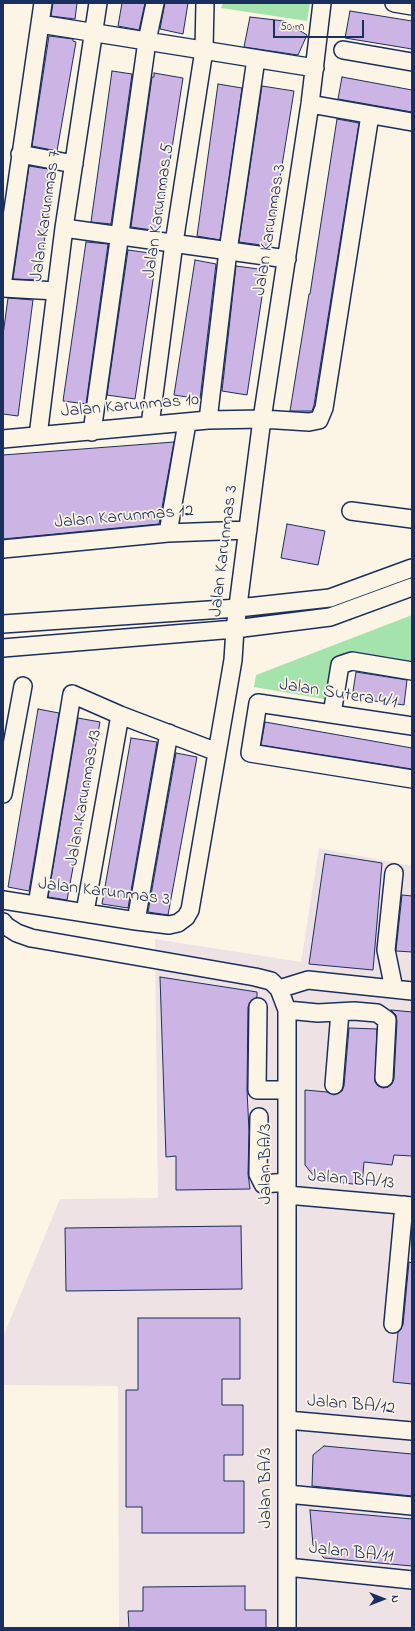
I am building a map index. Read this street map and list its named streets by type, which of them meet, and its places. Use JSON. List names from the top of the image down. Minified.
{"streets":{"street":["Jalan Karunmas 5","Jalan Karunmas 7","Jalan Karunmas 3","Jalan Karunmas 10","Jalan Karunmas 12","Jalan Sutera 4/1","Jalan Karunmas 13","Jalan BA/3","Jalan BA/13","Jalan BA/12","Jalan BA/11"]},"crossings":[["Jalan Karunmas 5","Jalan Karunmas 10"],["Jalan Karunmas 7","Jalan Karunmas 10"],["Jalan Karunmas 3","Jalan Karunmas 10"],["Jalan Karunmas 3","Jalan Karunmas 12"],["Jalan Karunmas 3","Jalan Karunmas 13"],["Jalan BA/3","Jalan BA/13"],["Jalan BA/3","Jalan BA/12"],["Jalan BA/3","Jalan BA/11"]],"scale_bar":"50 m","north":"right"}
